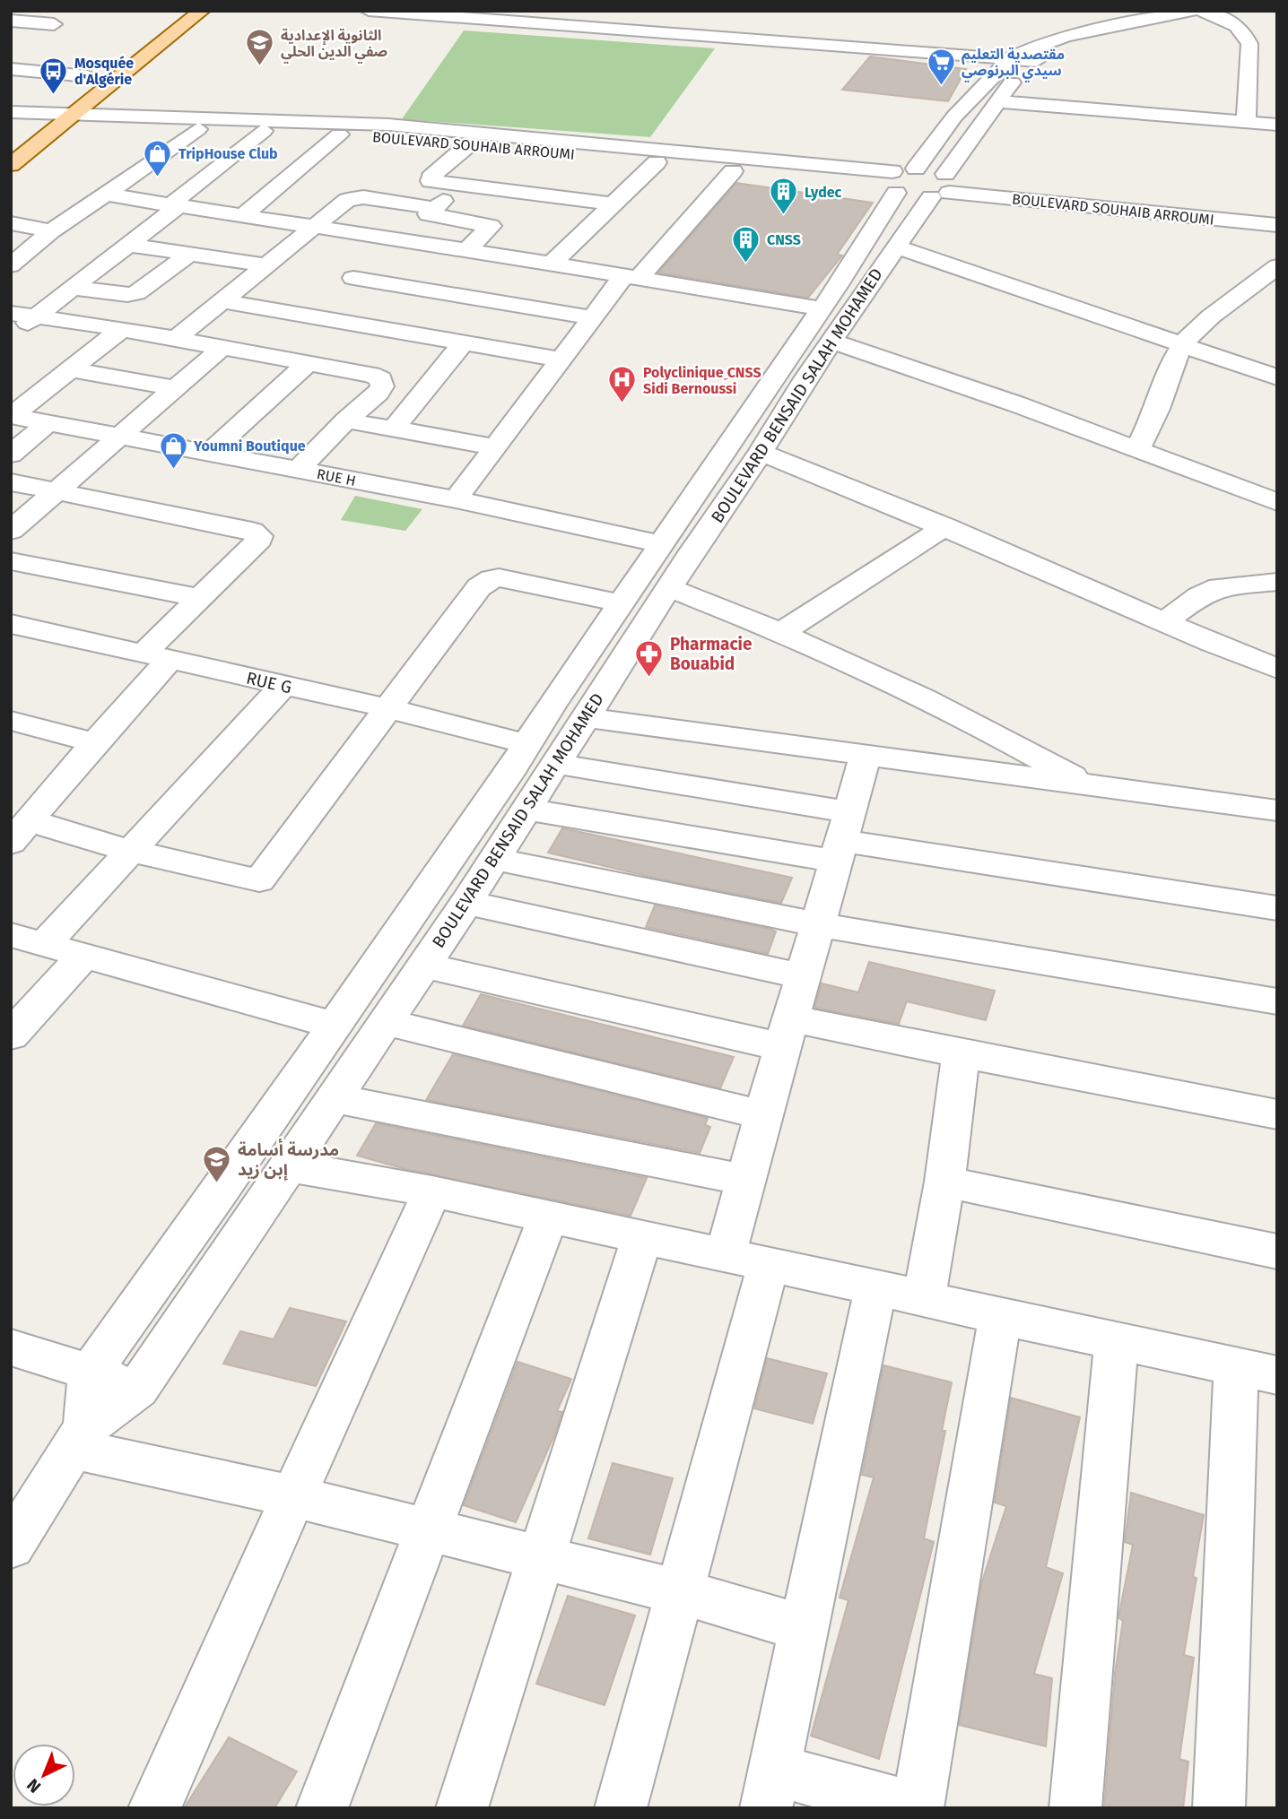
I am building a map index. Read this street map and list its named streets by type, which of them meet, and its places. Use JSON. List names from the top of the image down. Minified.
{"streets":{"street":["BOULEVARD SOUHAIB ARROUMI","BOULEVARD BENSAID SALAH MOHAMED","RUE H","RUE G"]},"crossings":[["BOULEVARD SOUHAIB ARROUMI","BOULEVARD BENSAID SALAH MOHAMED"],["BOULEVARD BENSAID SALAH MOHAMED","RUE H"],["BOULEVARD BENSAID SALAH MOHAMED","RUE G"]],"places":{"school or university":["الثانوية الإعدادية صفي الدين الحلي","مدرسة أسامة إبن زيد"],"supermarket":["مقتصدية التعليم سيدي البرنوصي"],"bus stop":["Mosquée d'Algérie"],"shop":["TripHouse Club","Youmni Boutique"],"building":["Lydec","CNSS"],"hospital":["Polyclinique ِCNSS Sidi Bernoussi"],"pharmacy":["Pharmacie Bouabid"]},"north":"bottom left"}
